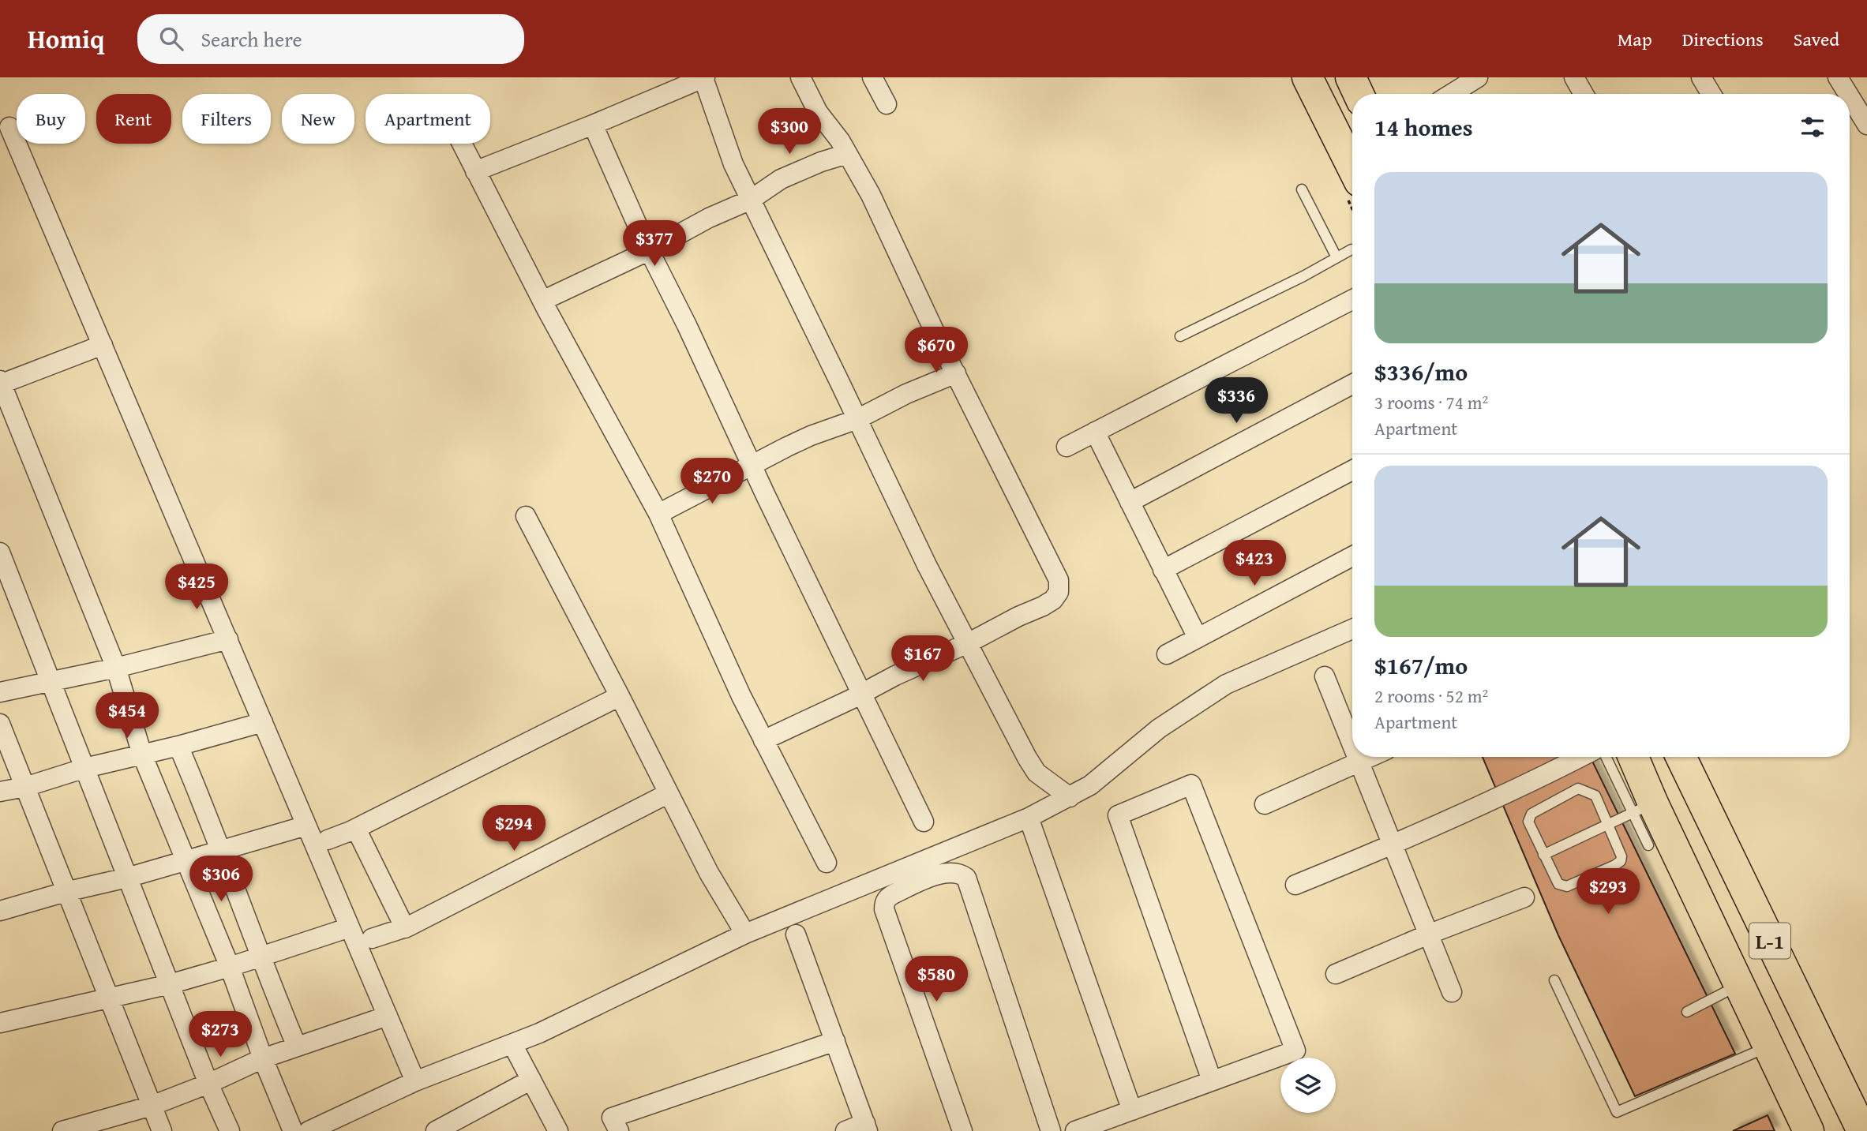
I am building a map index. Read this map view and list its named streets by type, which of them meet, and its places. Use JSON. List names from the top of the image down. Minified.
{"streets":{"main road":["L-1"]},"page":{"header":"Homiq","search":"Search here","nav":["Map","Directions","Saved"],"chip":["Buy","Rent","Filters","New","Apartment"],"heading":"14 homes","price":["$300","$377","$670","$336","$270","$423","$425","$167","$454","$294","$306","$293","$580","$273"],"list":[{"name":"$336/mo","note":"3 rooms · 74 m² · Apartment"},{"name":"$167/mo","note":"2 rooms · 52 m² · Apartment"}]}}
